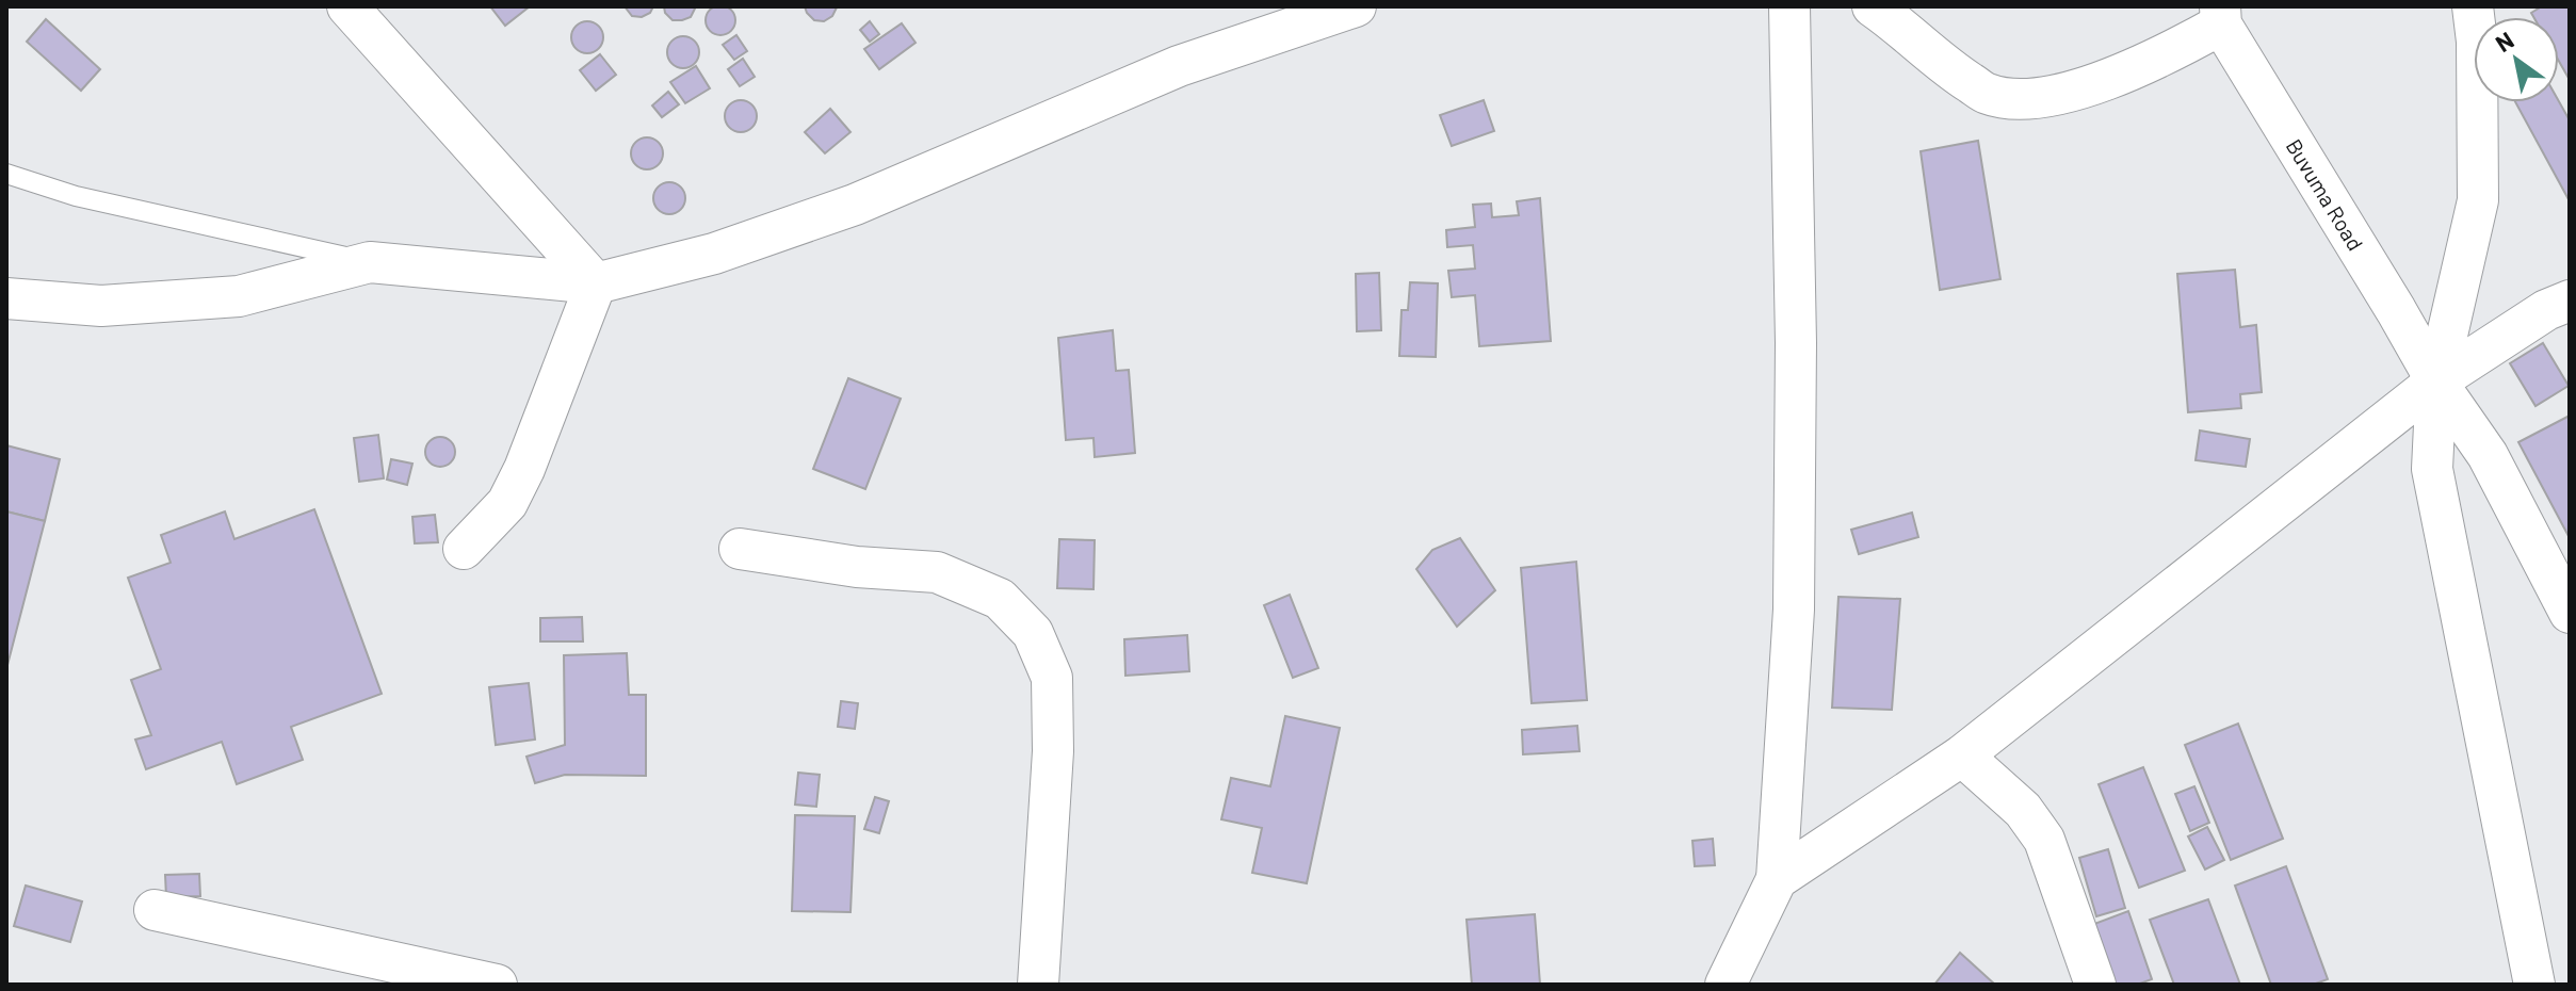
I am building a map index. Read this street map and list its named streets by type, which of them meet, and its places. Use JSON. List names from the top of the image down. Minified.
{"streets":{"street":["Buvuma Road"]},"north":"top left"}
